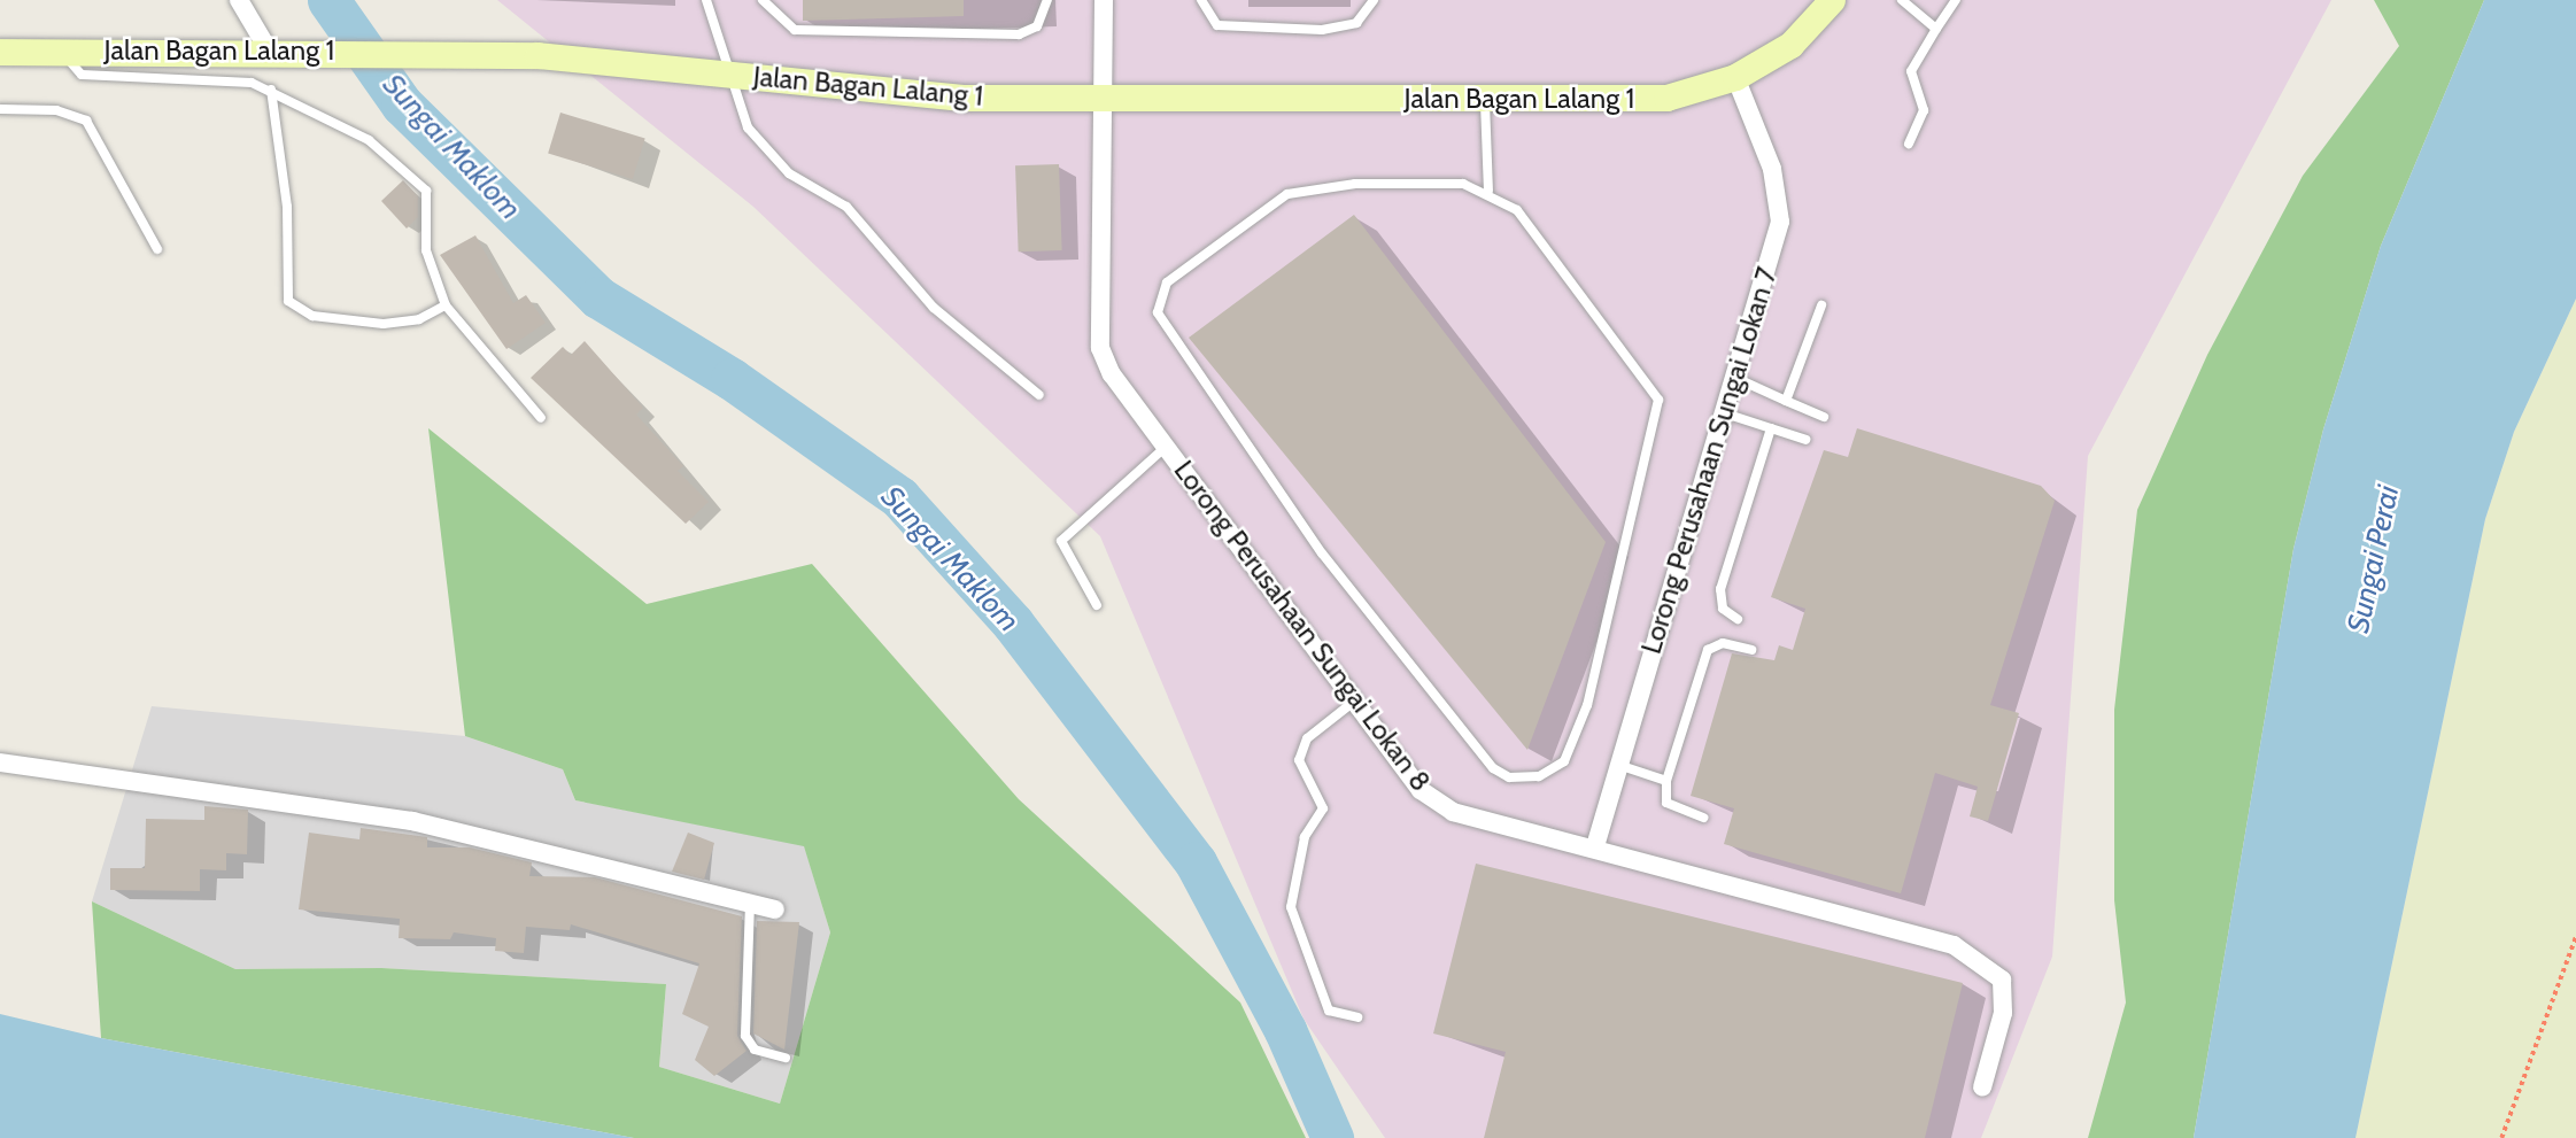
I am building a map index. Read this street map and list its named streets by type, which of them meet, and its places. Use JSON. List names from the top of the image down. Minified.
{"streets":{"main road":["Jalan Bagan Lalang 1"],"street":["Lorong Perusahaan Sungai Lokan 7","Lorong Perusahaan Sungai Lokan 8"]},"crossings":[["Jalan Bagan Lalang 1","Lorong Perusahaan Sungai Lokan 7"],["Jalan Bagan Lalang 1","Lorong Perusahaan Sungai Lokan 8"],["Lorong Perusahaan Sungai Lokan 7","Lorong Perusahaan Sungai Lokan 8"]],"water":["Sungai Maklom","Sungai Perai"]}
